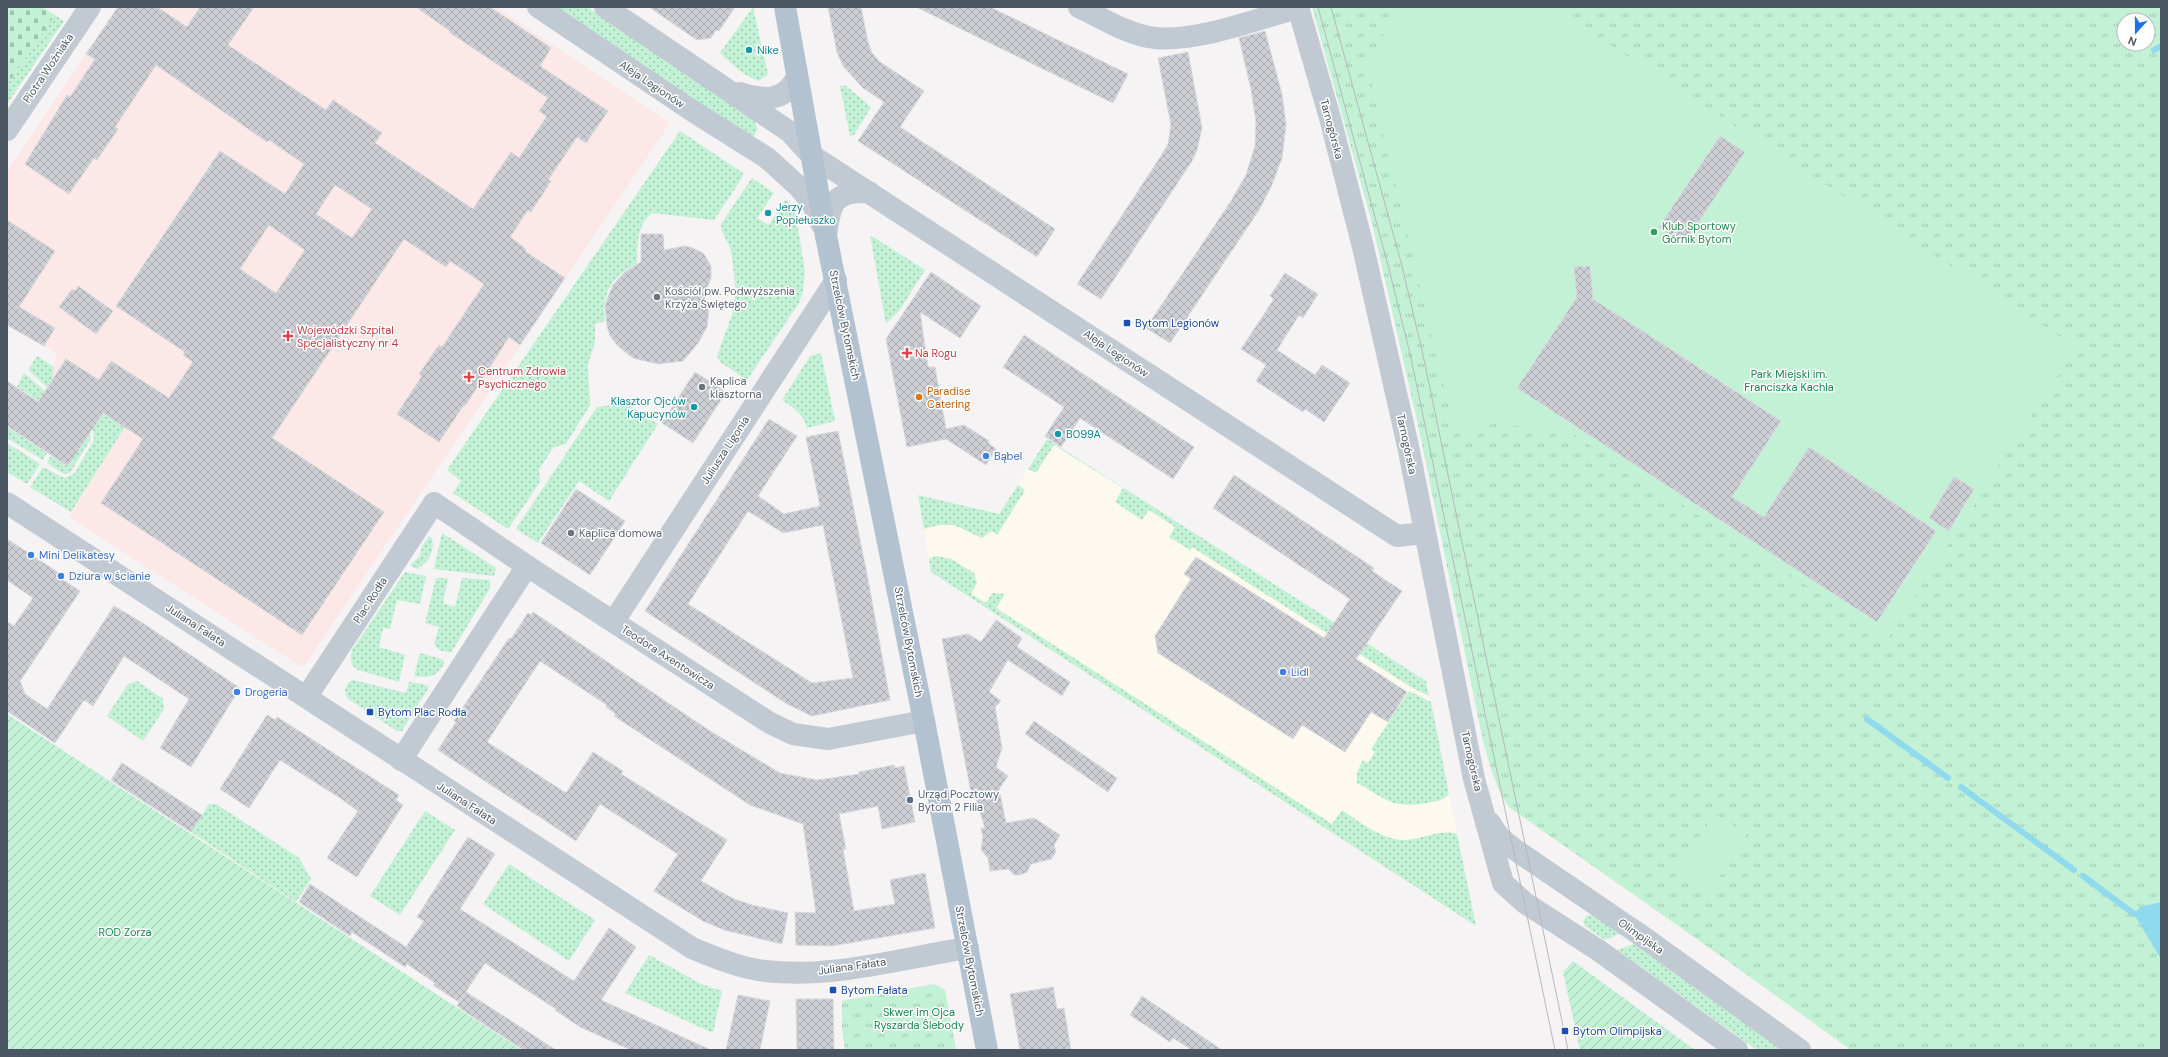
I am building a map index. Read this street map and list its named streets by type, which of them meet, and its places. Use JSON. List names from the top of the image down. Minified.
{"streets":{"main road":["Strzelców Bytomskich"],"street":["Piotra Woźniaka","Aleja Legionów","Tarnogórska","Juliusza Ligonia","Plac Rodła","Juliana Fałata","Teodora Axentowicza","Olimpijska"]},"crossings":[["Aleja Legionów","Tarnogórska"],["Aleja Legionów","Strzelców Bytomskich"],["Tarnogórska","Olimpijska"],["Strzelców Bytomskich","Juliusza Ligonia"],["Strzelców Bytomskich","Juliana Fałata"],["Strzelców Bytomskich","Teodora Axentowicza"],["Juliusza Ligonia","Teodora Axentowicza"],["Plac Rodła","Juliana Fałata"],["Plac Rodła","Teodora Axentowicza"]],"parks":["Park Miejski im. Franciszka Kachla","ROD Zorza","Skwer im Ojca Ryszarda Ślebody"],"places":{"other":["Nike","Jerzy Popiełuszko","Klub Sportowy Górnik Bytom","Kościół pw. Podwyższenia Krzyża Świętego","Kaplica klasztorna","Paradise Catering","Klasztor Ojców Kapucynów","B099A","Bąbel","Kaplica domowa","Mini Delikatesy","Dziura w ścianie","Lidl","Drogeria","Urząd Pocztowy Bytom 2 Filia"],"transit":["Bytom Legionów","Bytom Plac Rodła","Bytom Fałata","Bytom Olimpijska"],"health":["Wojewódzki Szpital Specjalistyczny nr 4","Na Rogu","Centrum Zdrowia Psychicznego"]},"north":"bottom"}
